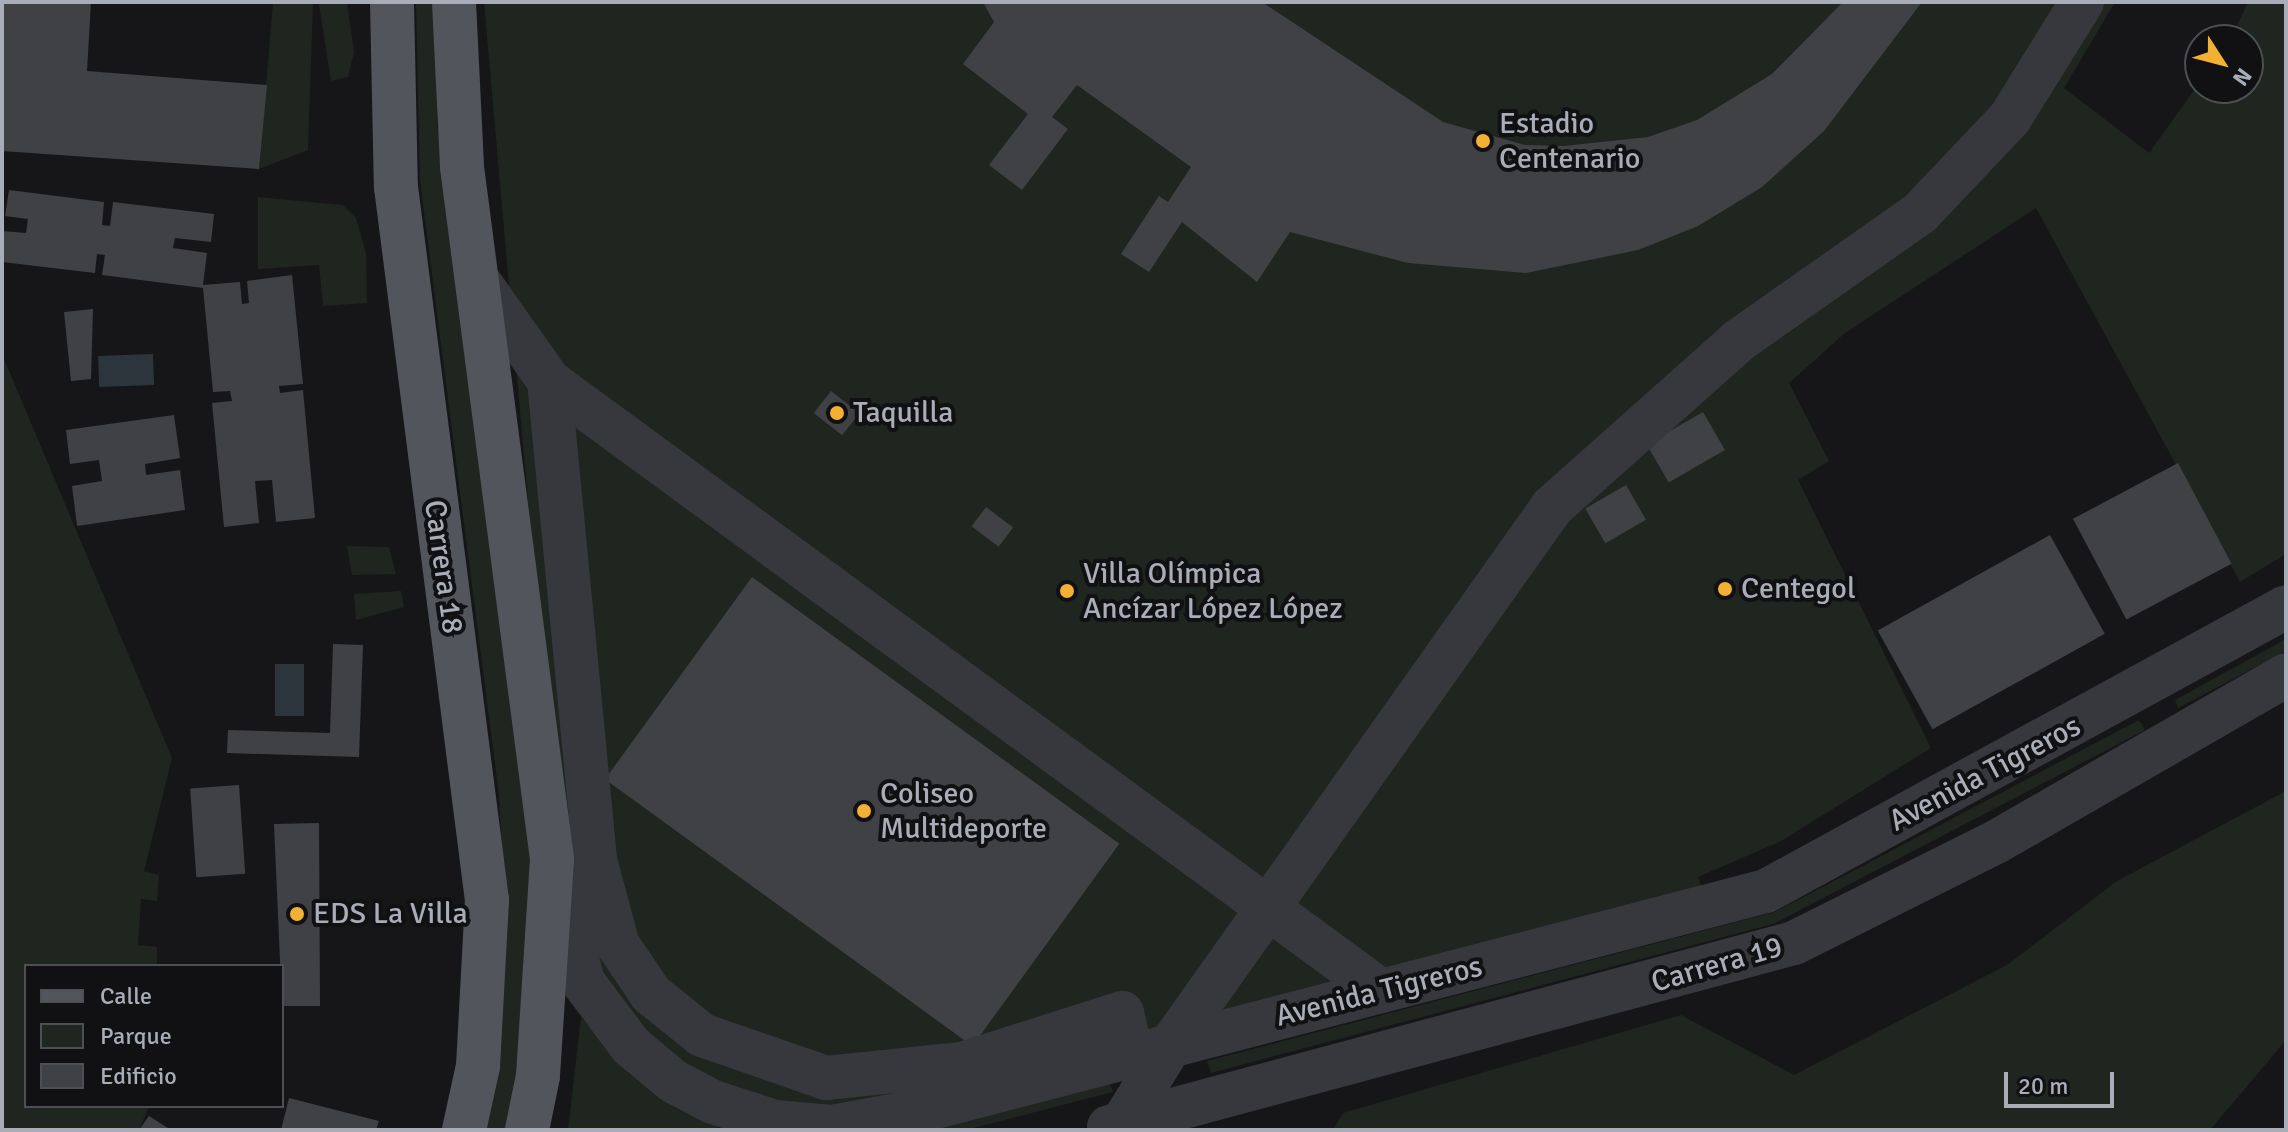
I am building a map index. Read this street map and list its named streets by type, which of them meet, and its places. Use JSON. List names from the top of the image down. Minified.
{"streets":{"main road":["Carrera 18"],"street":["Avenida Tigreros","Carrera 19"]},"places":["Estadio Centenario","Taquilla","Centegol","Villa Olímpica Ancízar López López","Coliseo Multideporte","EDS La Villa"],"legend":["Calle","Parque","Edificio"],"scale_bar":"20 m","north":"bottom right"}
